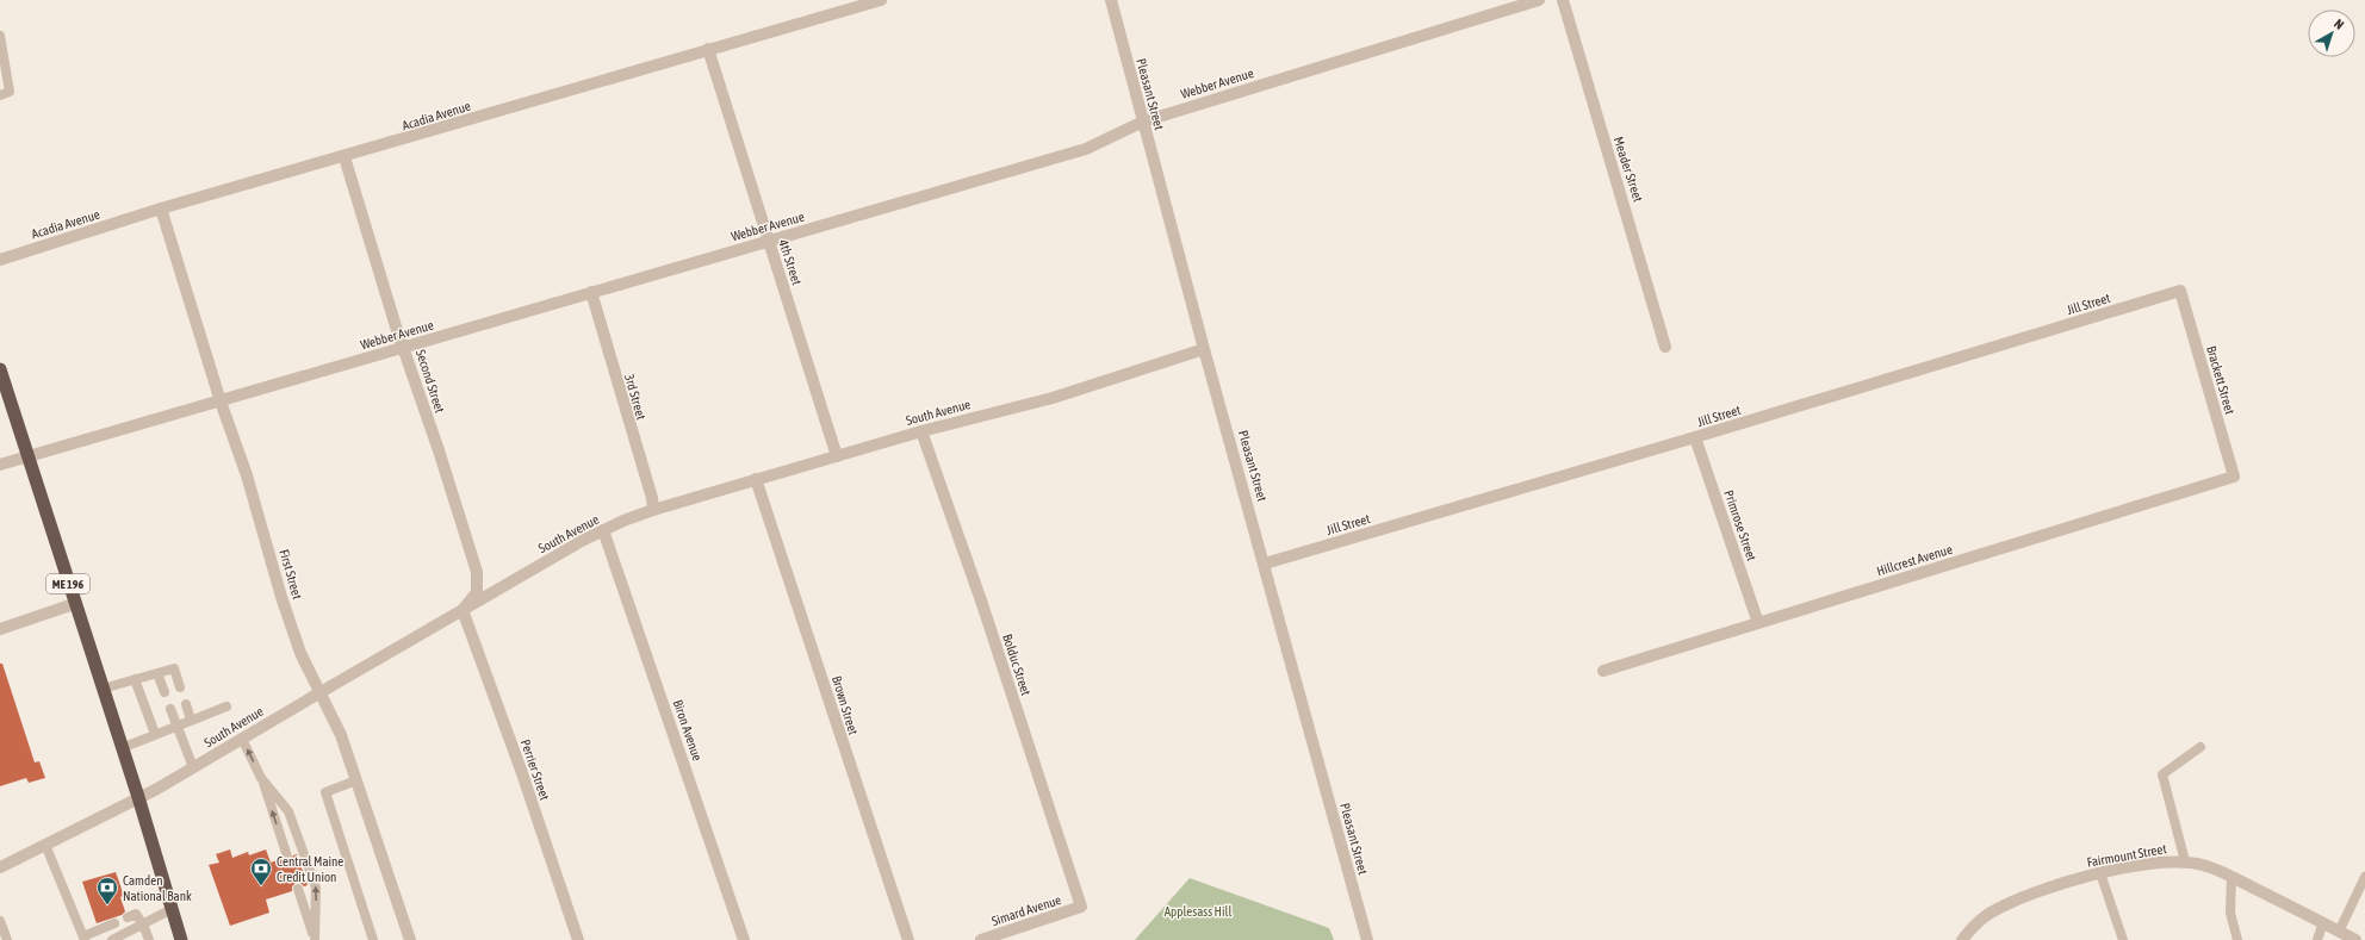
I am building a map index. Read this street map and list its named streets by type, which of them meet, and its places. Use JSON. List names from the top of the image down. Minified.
{"streets":{"highway":["ME 196"],"street":["Webber Avenue","Pleasant Street","Acadia Avenue","Meader Street","4th Street","Jill Street","Brackett Street","Second Street","3rd Street","South Avenue","Primrose Street","Hillcrest Avenue","First Street","Bolduc Street","Brown Street","Biron Avenue","Perrier Street","Fairmount Street","Simard Avenue"]},"crossings":[["Webber Avenue","Pleasant Street"],["Webber Avenue","4th Street"],["Webber Avenue","Second Street"],["Webber Avenue","3rd Street"],["Webber Avenue","First Street"],["Webber Avenue","ME 196"],["Pleasant Street","Jill Street"],["Pleasant Street","South Avenue"],["Acadia Avenue","4th Street"],["Acadia Avenue","Second Street"],["Acadia Avenue","First Street"],["4th Street","South Avenue"],["Jill Street","Brackett Street"],["Jill Street","Primrose Street"],["Brackett Street","Hillcrest Avenue"],["Second Street","South Avenue"],["Second Street","Perrier Street"],["3rd Street","South Avenue"],["South Avenue","First Street"],["South Avenue","ME 196"],["South Avenue","Bolduc Street"],["South Avenue","Brown Street"],["South Avenue","Biron Avenue"],["South Avenue","Perrier Street"],["Primrose Street","Hillcrest Avenue"],["Bolduc Street","Simard Avenue"]],"parks":["Applesass Hill"],"places":{"bank":["Central Maine Credit Union","Camden National Bank"]},"north":"top right"}
